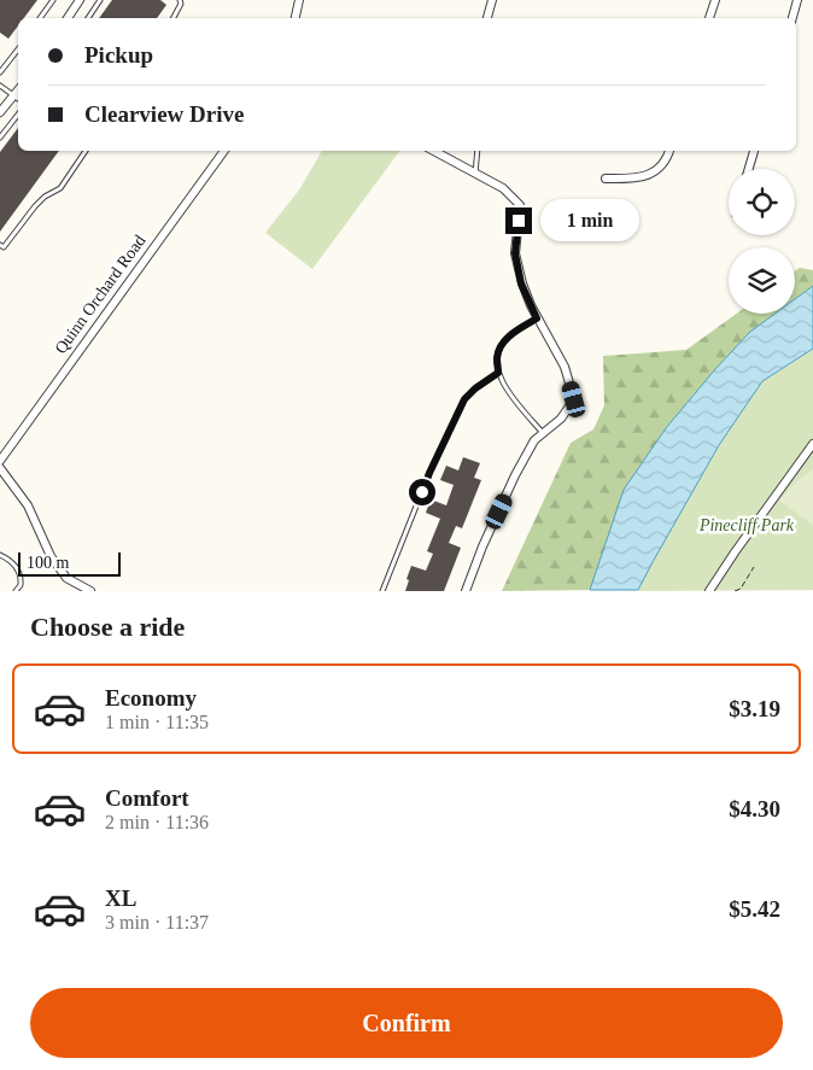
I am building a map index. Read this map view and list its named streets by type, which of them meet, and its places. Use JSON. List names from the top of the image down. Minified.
{"streets":{"street":["Quinn Orchard Road"]},"parks":["Pinecliff Park"],"scale_bar":"100 m","page":{"banner":["Pickup","Clearview Drive"],"bubble":"1 min","scale":"100 m","heading":"Choose a ride","list":[{"name":"Economy","note":"1 min · 11:35","value":"$3.19"},{"name":"Comfort","note":"2 min · 11:36","value":"$4.30"},{"name":"XL","note":"3 min · 11:37","value":"$5.42"}],"buttons":"Confirm"}}
